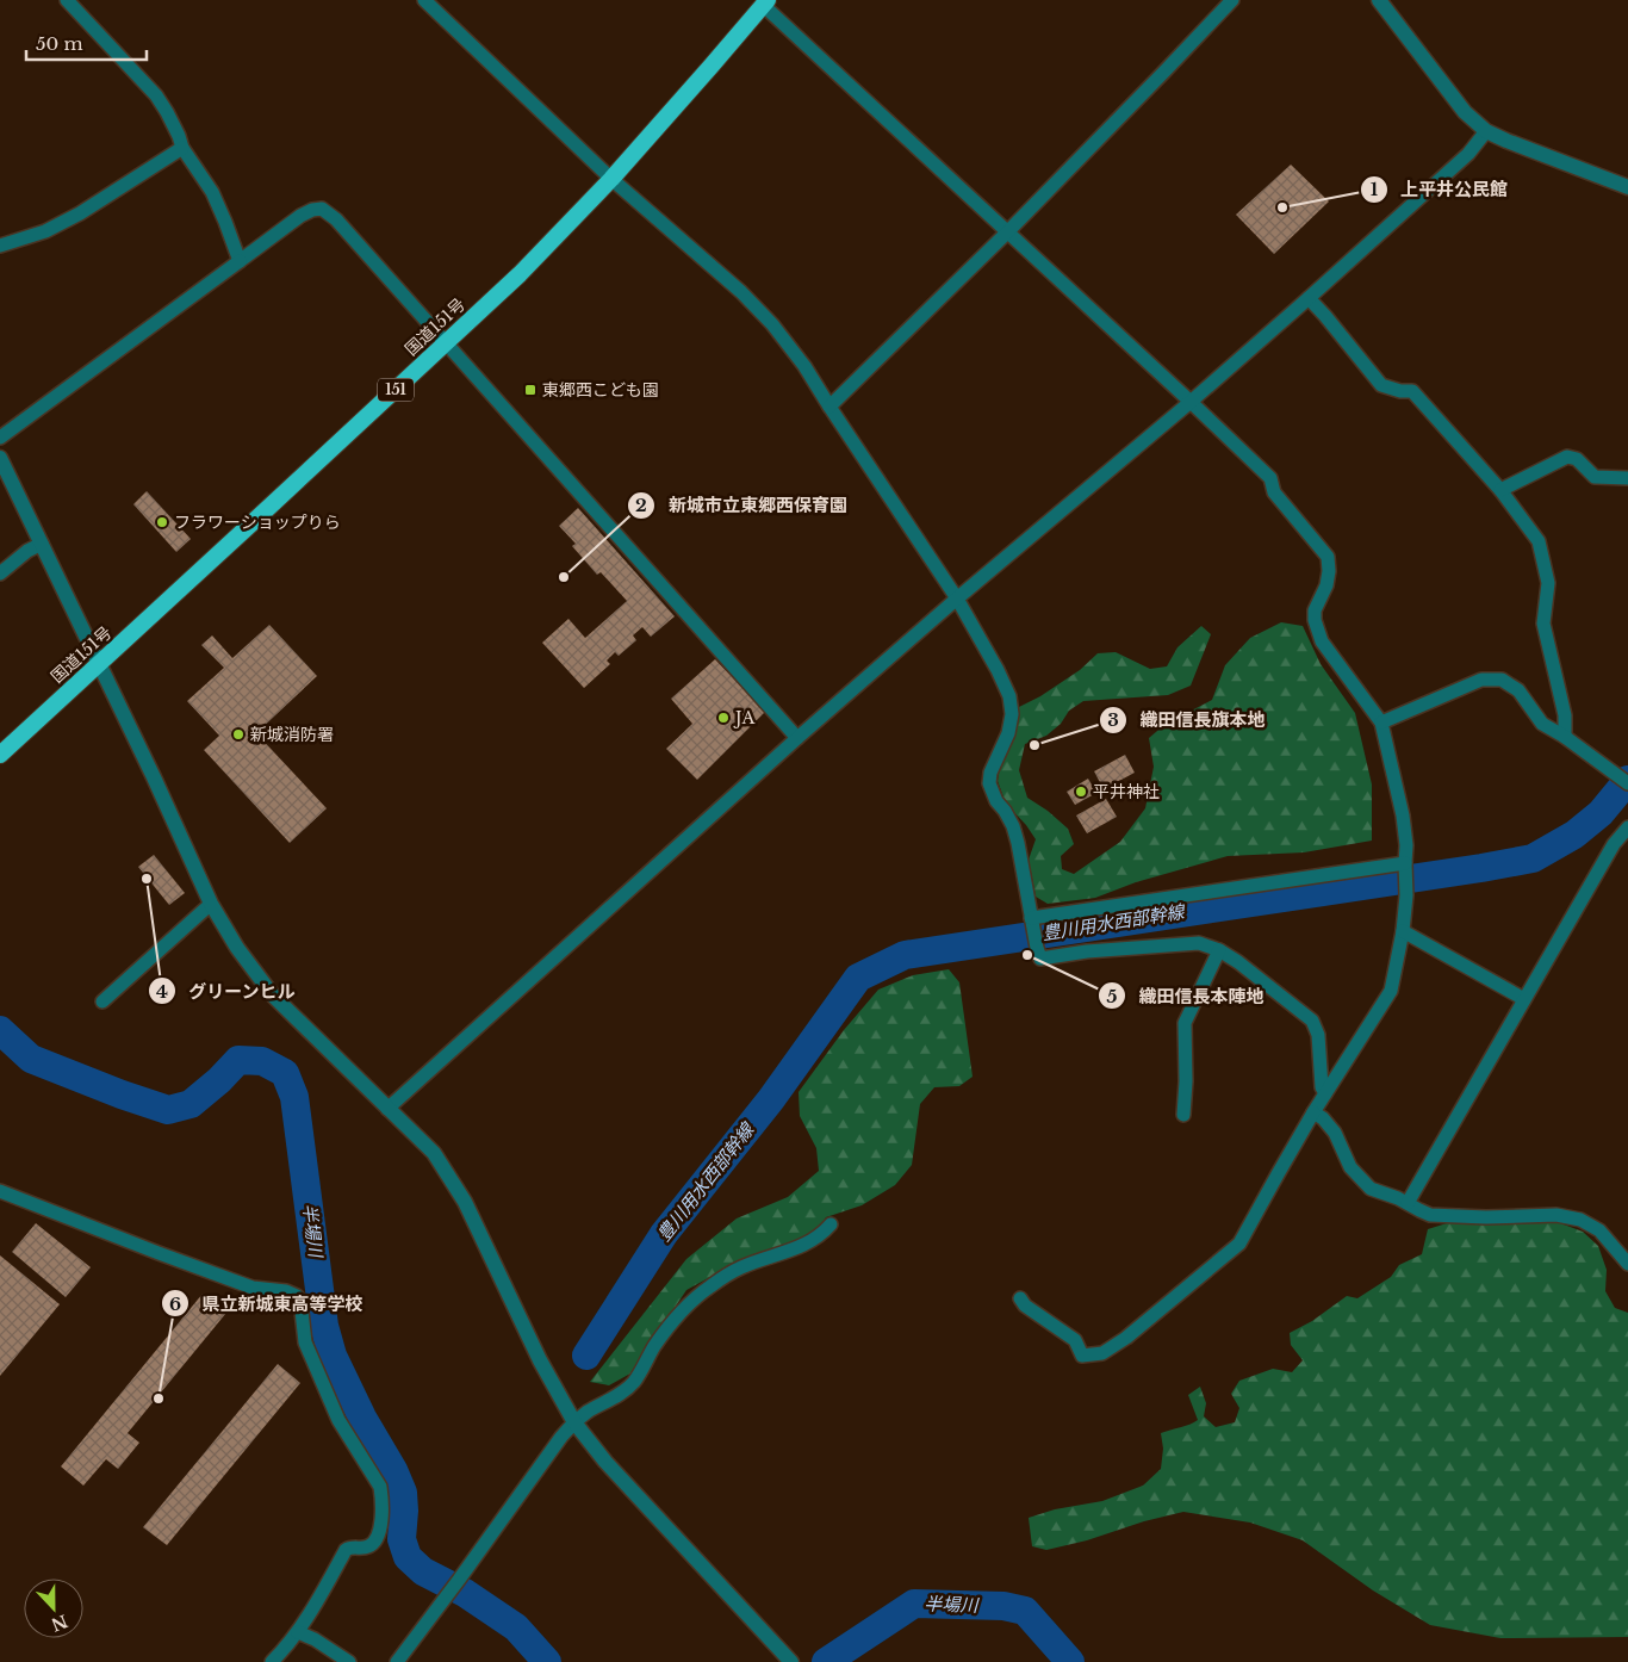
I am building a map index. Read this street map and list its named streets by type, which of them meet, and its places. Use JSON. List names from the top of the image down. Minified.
{"streets":{"highway":["国道151号","151"]},"water":["豊川用水西部幹線","半場川"],"places":{"other":["上平井公民館","フラワーショップりら","新城市立東郷西保育園","JA","新城消防署","織田信長旗本地","平井神社","グリーンヒル","織田信長本陣地","県立新城東高等学校"],"transit":["東郷西こども園"]},"scale_bar":"50 m","north":"bottom"}
